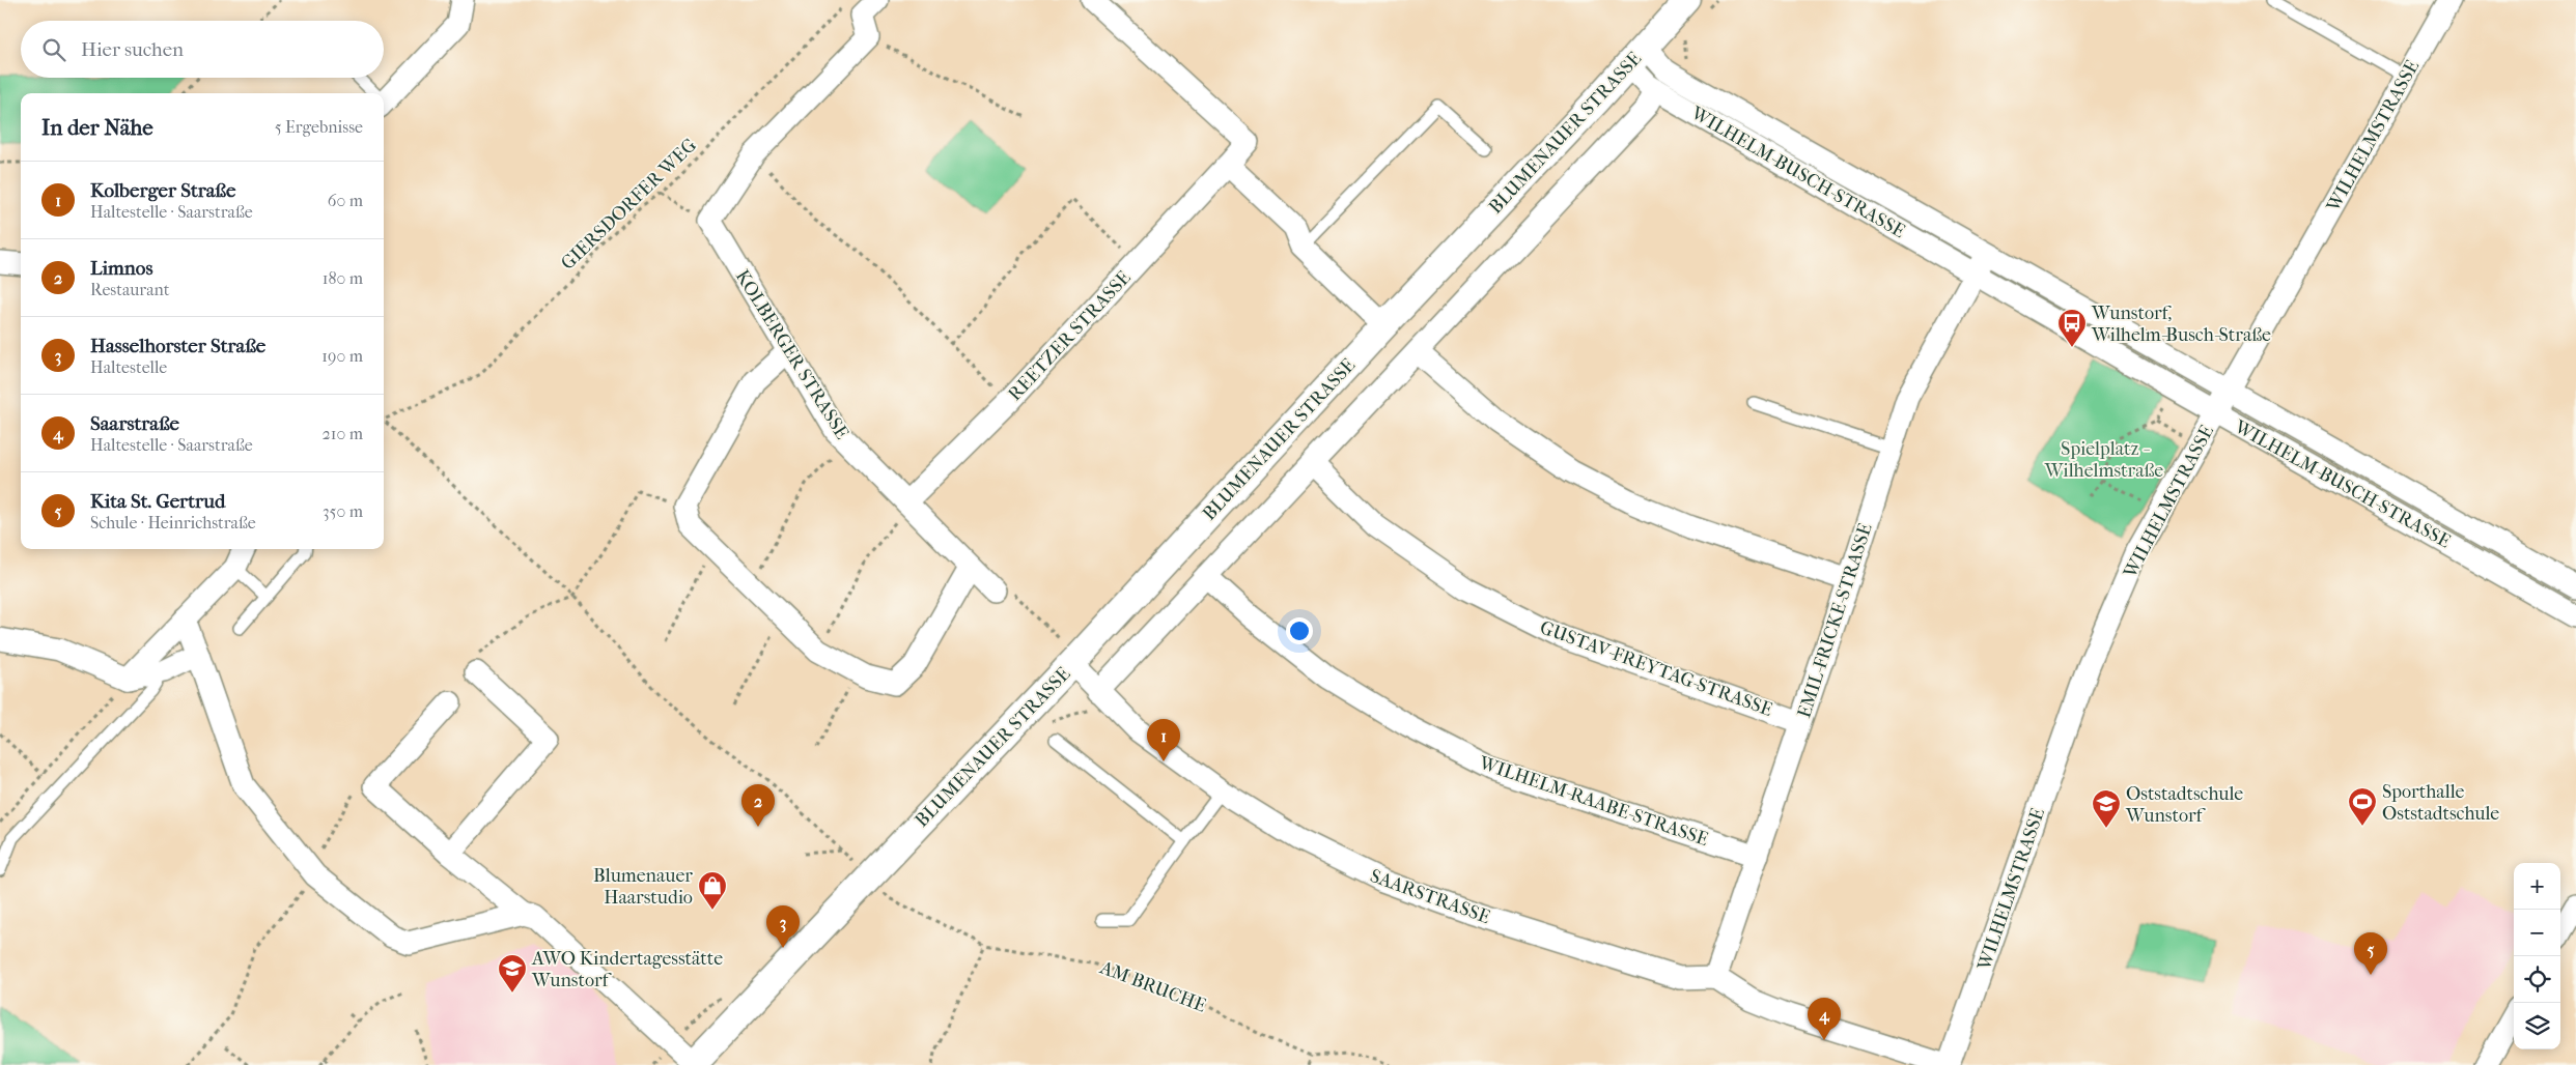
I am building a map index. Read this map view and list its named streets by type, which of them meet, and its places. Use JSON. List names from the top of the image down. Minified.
{"streets":{"street":["BLUMENAUER STRASSE","WILHELMSTRASSE","WILHELM-BUSCH-STRASSE","REETZER STRASSE","KOLBERGER STRASSE","EMIL-FRICKE-STRASSE","GUSTAV-FREYTAG-STRASSE","WILHELM-RAABE-STRASSE","SAARSTRASSE"],"path":["GIERSDORFER WEG","AM BRUCHE"]},"crossings":[["BLUMENAUER STRASSE","WILHELM-BUSCH-STRASSE"],["BLUMENAUER STRASSE","GUSTAV-FREYTAG-STRASSE"],["BLUMENAUER STRASSE","WILHELM-RAABE-STRASSE"],["BLUMENAUER STRASSE","SAARSTRASSE"],["BLUMENAUER STRASSE","AM BRUCHE"],["WILHELMSTRASSE","WILHELM-BUSCH-STRASSE"],["WILHELM-BUSCH-STRASSE","EMIL-FRICKE-STRASSE"],["GIERSDORFER WEG","AM BRUCHE"],["REETZER STRASSE","KOLBERGER STRASSE"],["EMIL-FRICKE-STRASSE","GUSTAV-FREYTAG-STRASSE"],["EMIL-FRICKE-STRASSE","WILHELM-RAABE-STRASSE"],["EMIL-FRICKE-STRASSE","SAARSTRASSE"]],"parks":["Spielplatz - Wilhelmstraße"],"places":{"bus stop":["Wunstorf, Wilhelm-Busch-Straße"],"sports":["Sporthalle Oststadtschule"],"school or university":["Oststadtschule Wunstorf","AWO Kindertagesstätte Wunstorf"],"shop":["Blumenauer Haarstudio"]},"page":{"search":"Hier suchen","heading":["In der Nähe","5 Ergebnisse"],"list":[{"mark":"1","name":"Kolberger Straße","note":"Haltestelle · Saarstraße","value":"60 m"},{"mark":"2","name":"Limnos","note":"Restaurant","value":"180 m"},{"mark":"3","name":"Hasselhorster Straße","note":"Haltestelle","value":"190 m"},{"mark":"4","name":"Saarstraße","note":"Haltestelle · Saarstraße","value":"210 m"},{"mark":"5","name":"Kita St. Gertrud","note":"Schule · Heinrichstraße","value":"350 m"}],"pins":["1","2","3","5","4"],"map_buttons":["+","−"]}}
